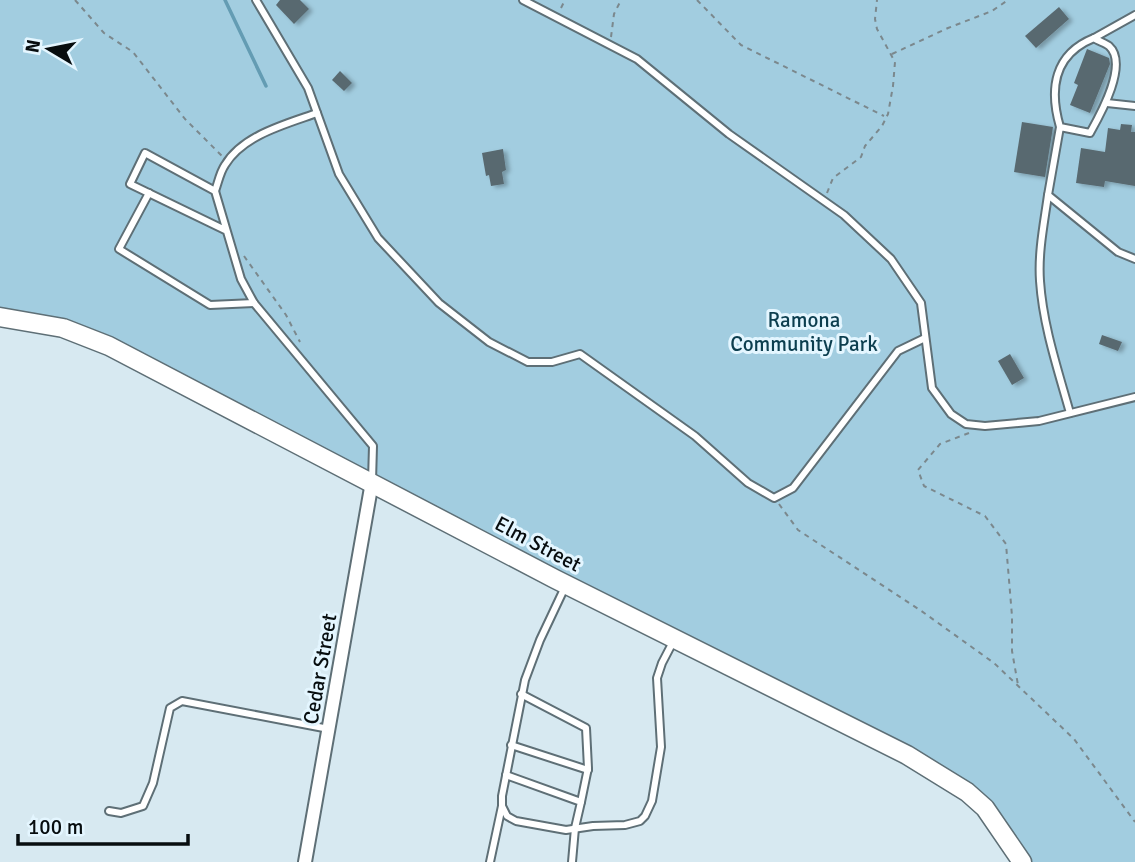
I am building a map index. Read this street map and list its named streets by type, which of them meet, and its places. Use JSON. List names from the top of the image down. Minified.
{"streets":{"street":["Elm Street","Cedar Street"]},"crossings":[["Elm Street","Cedar Street"]],"parks":["Ramona Community Park"],"scale_bar":"100 m","north":"left"}
